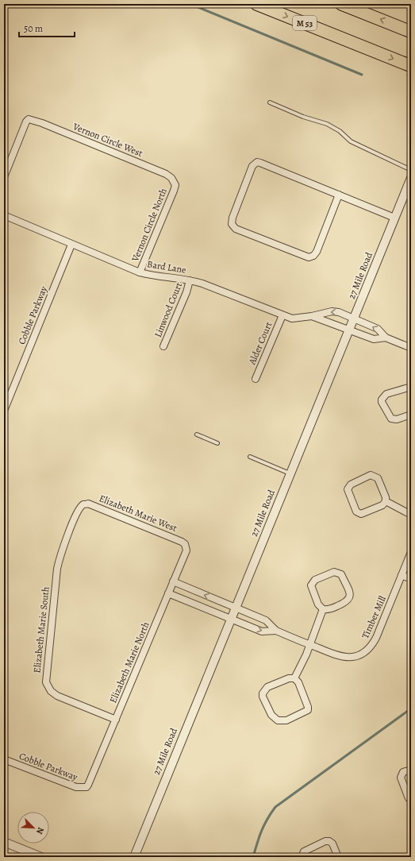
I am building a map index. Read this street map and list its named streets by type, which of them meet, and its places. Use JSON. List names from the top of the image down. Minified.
{"streets":{"highway":["M 53"],"street":["Vernon Circle West","Vernon Circle North","Bard Lane","27 Mile Road","Linwood Court","Cobble Parkway","Alder Court","Elizabeth Marie West","Timber Mill","Elizabeth Marie South","Elizabeth Marie North"]},"crossings":[["Vernon Circle West","Vernon Circle North"],["Vernon Circle North","Bard Lane"],["Bard Lane","27 Mile Road"],["Bard Lane","Linwood Court"],["Bard Lane","Cobble Parkway"],["Bard Lane","Alder Court"],["27 Mile Road","Timber Mill"],["Cobble Parkway","Elizabeth Marie North"],["Elizabeth Marie West","Elizabeth Marie South"],["Elizabeth Marie West","Elizabeth Marie North"],["Timber Mill","Elizabeth Marie North"],["Elizabeth Marie South","Elizabeth Marie North"]],"scale_bar":"50 m","north":"bottom right"}
